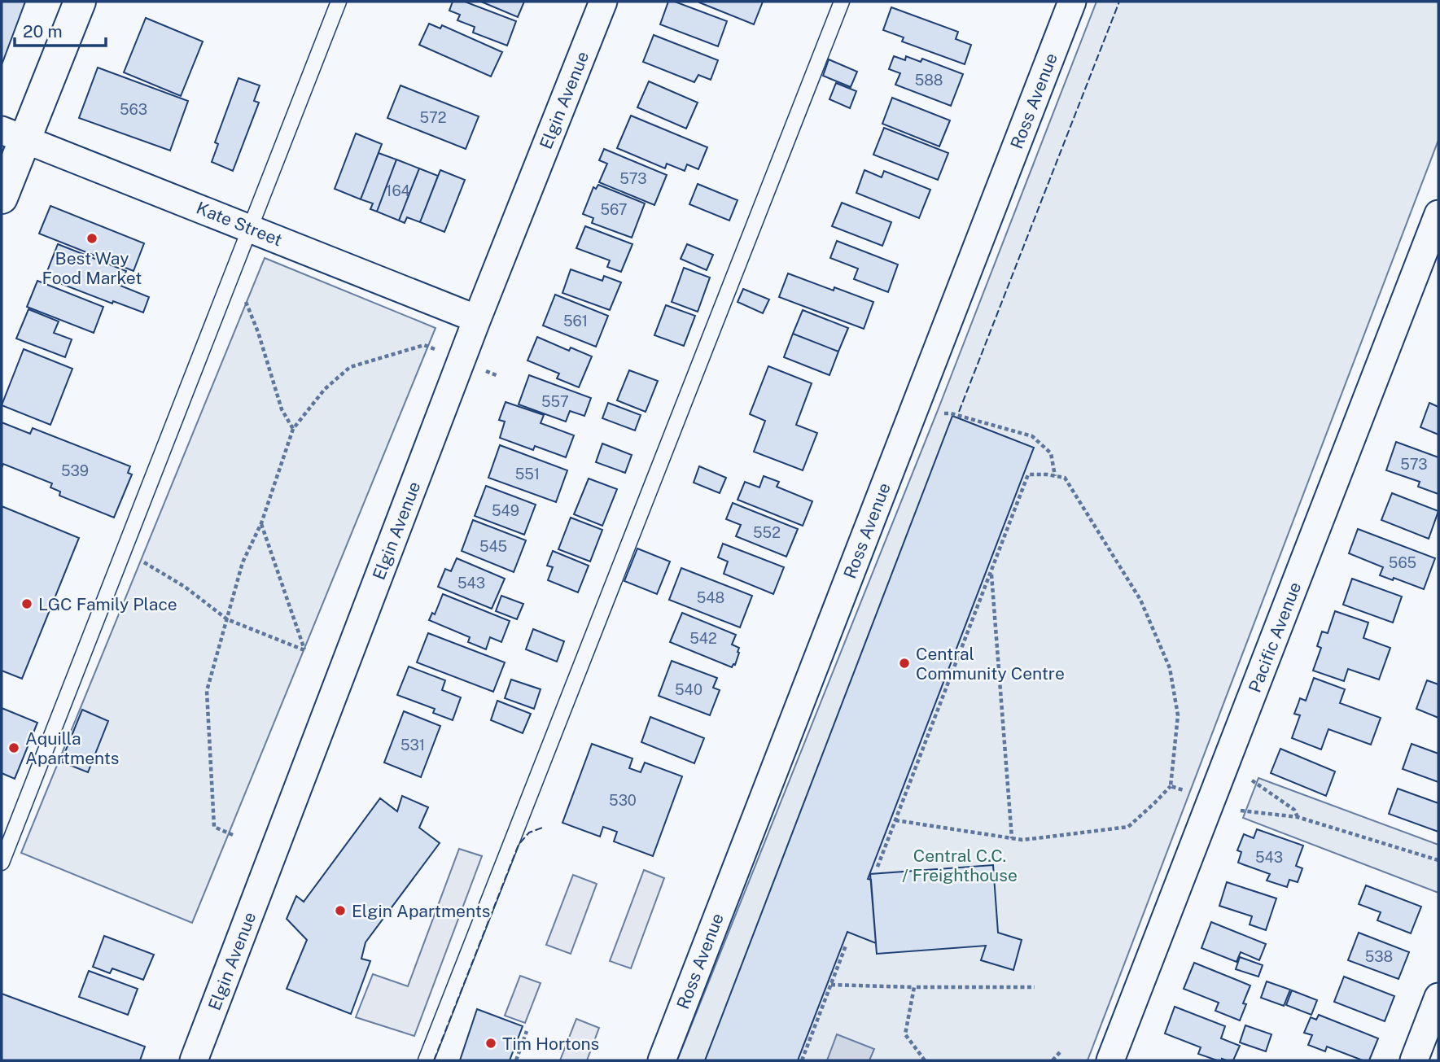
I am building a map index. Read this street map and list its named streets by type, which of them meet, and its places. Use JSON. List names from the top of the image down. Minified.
{"streets":{"street":["Elgin Avenue","Ross Avenue","Kate Street","Pacific Avenue"]},"crossings":[["Elgin Avenue","Kate Street"]],"parks":["Central C.C. / Freighthouse"],"places":["Best Way Food Market","LGC Family Place","Central Community Centre","Aquilla Apartments","Elgin Apartments","Tim Hortons"],"house_numbers":["588","563","572","573","164","567","561","557","573","539","551","549","552","545","565","543","548","542","540","531","530","543","538"],"scale_bar":"20 m"}
